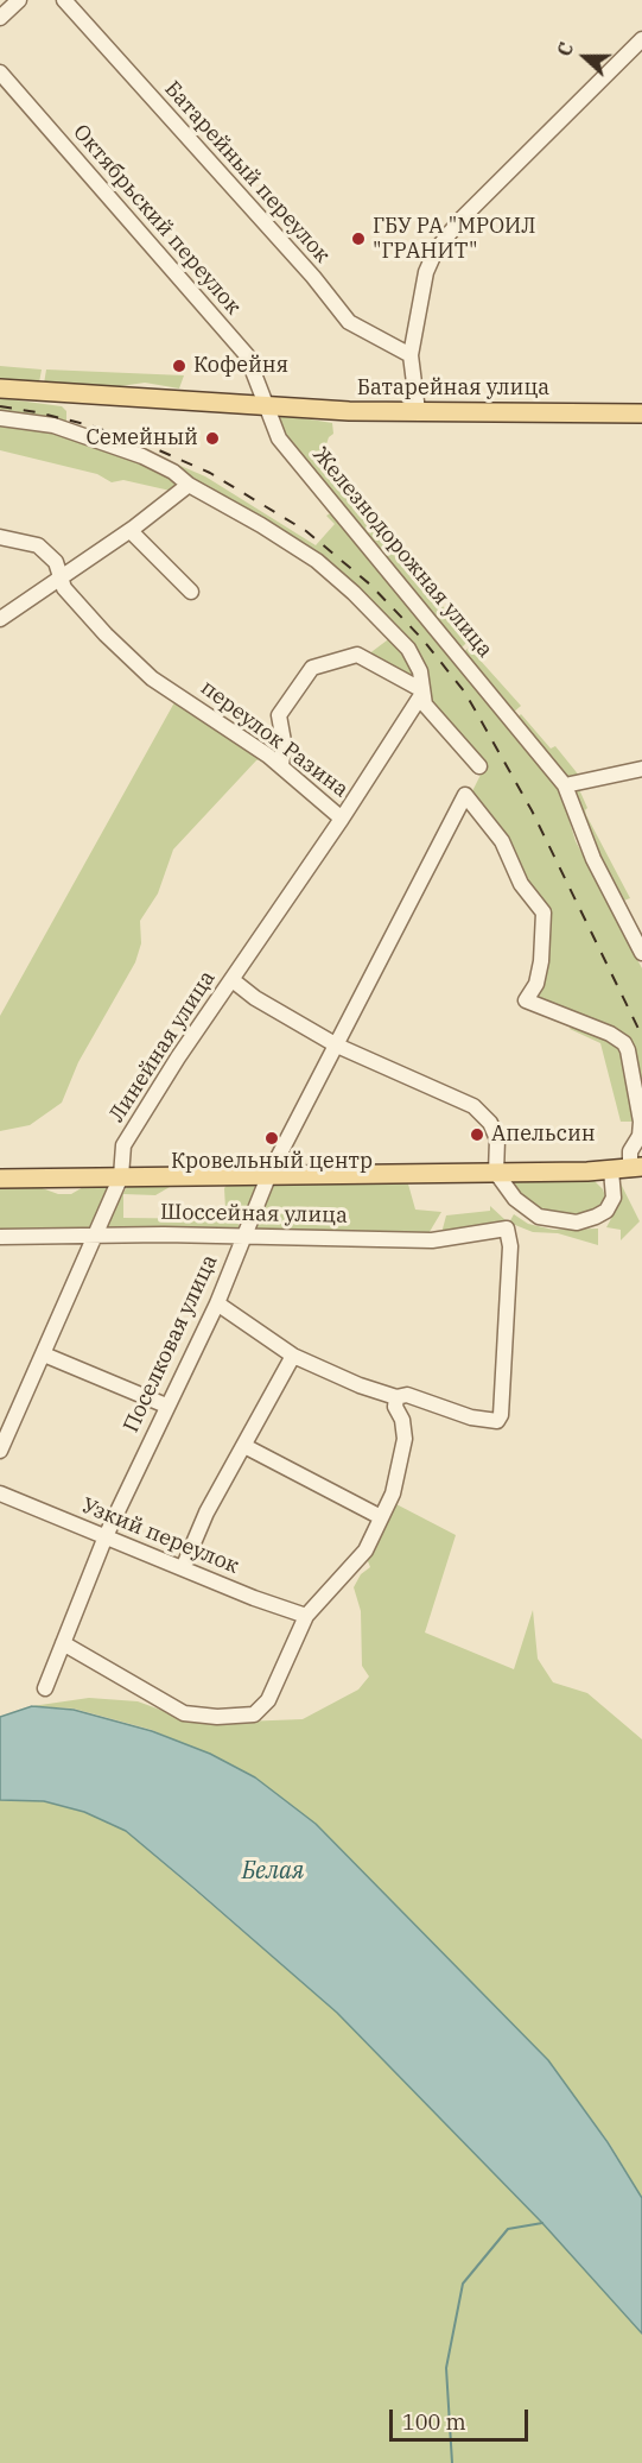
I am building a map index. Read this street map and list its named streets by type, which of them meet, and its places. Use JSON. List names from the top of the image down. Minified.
{"streets":{"main road":["Батарейная улица","Шоссейная улица"],"street":["Батарейный переулок","Октябрьский переулок","Железнодорожная улица","переулок Разина","Линейная улица","Поселковая улица","Узкий переулок"]},"crossings":[["Октябрьский переулок","Батарейная улица"],["Октябрьский переулок","Железнодорожная улица"],["Батарейная улица","Железнодорожная улица"],["переулок Разина","Линейная улица"],["Линейная улица","Шоссейная улица"],["Шоссейная улица","Поселковая улица"],["Поселковая улица","Узкий переулок"]],"water":["Белая"],"places":["ГБУ РА \"МРОИЛ \"ГРАНИТ\"","Кофейня","Семейный","Апельсин","Кровельный центр"],"scale_bar":"100 m","north":"left"}
